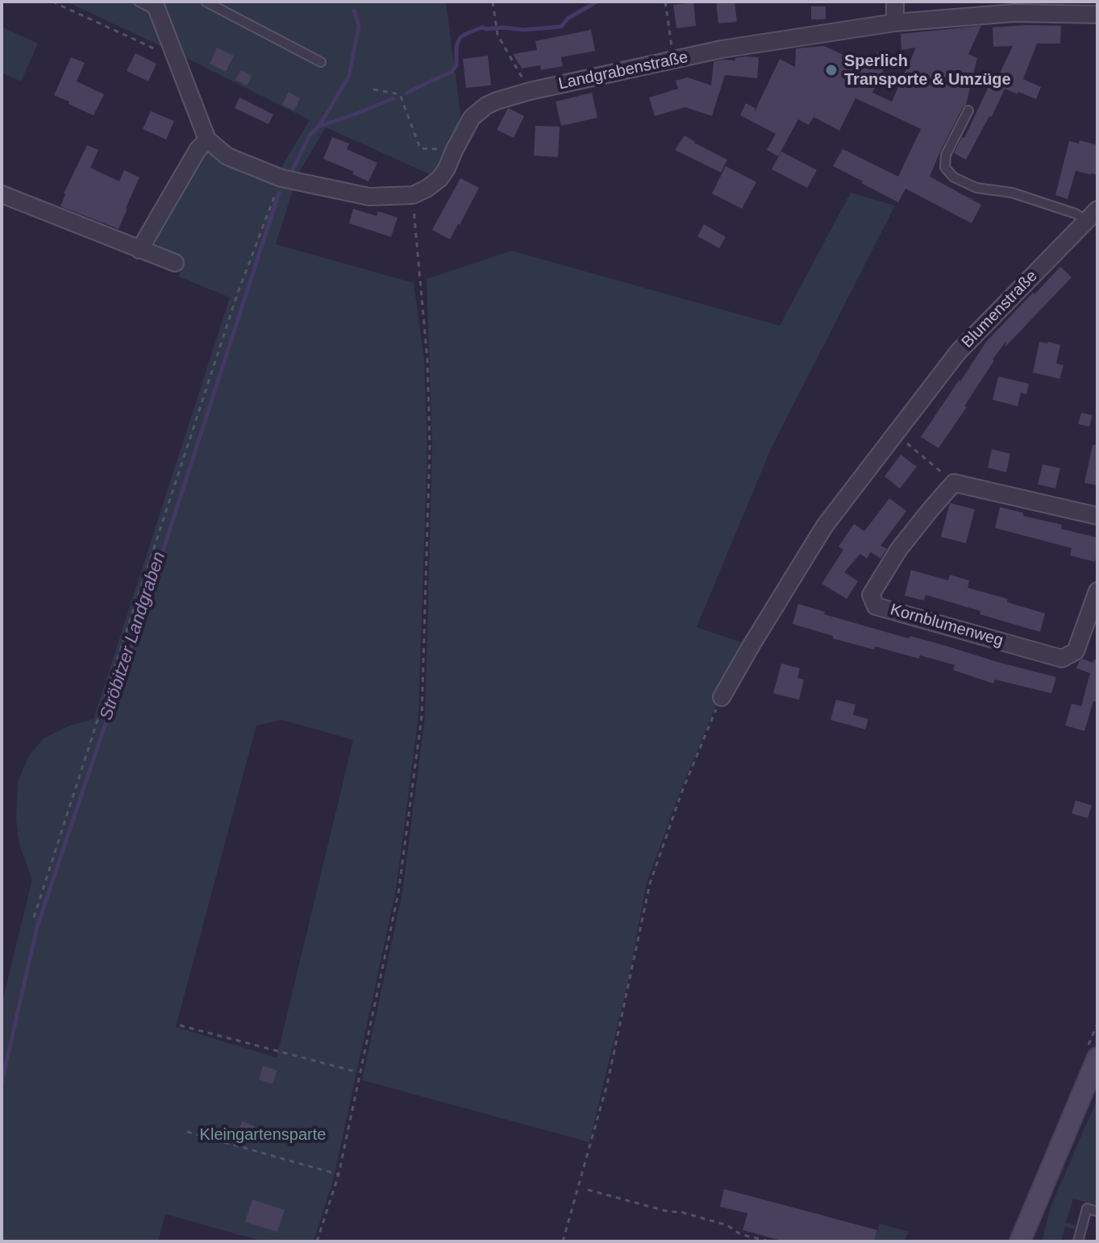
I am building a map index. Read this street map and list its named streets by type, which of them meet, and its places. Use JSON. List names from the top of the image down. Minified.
{"streets":{"street":["Landgrabenstraße","Blumenstraße","Kornblumenweg"]},"water":["Ströbitzer Landgraben"],"parks":["Kleingartensparte"],"places":["Sperlich Transporte & Umzüge"]}
